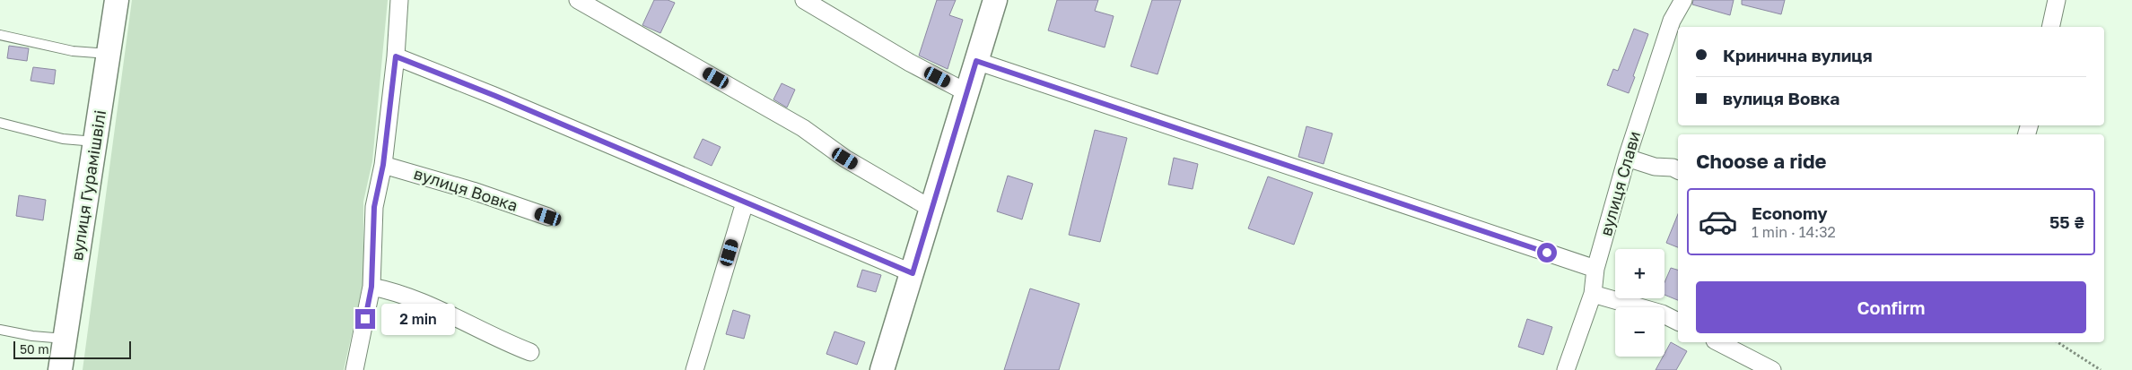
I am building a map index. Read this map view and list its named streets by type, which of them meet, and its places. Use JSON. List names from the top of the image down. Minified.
{"streets":{"street":["вулиця Слави","вулиця Гурамішвілі","вулиця Вовка"]},"scale_bar":"50 m","page":{"banner":["Кринична вулиця","вулиця Вовка"],"heading":"Choose a ride","list":[{"name":"Economy","note":"1 min · 14:32","value":"55 ₴"}],"map_buttons":["+","−"],"buttons":"Confirm","bubble":"2 min","scale":"50 m"}}
